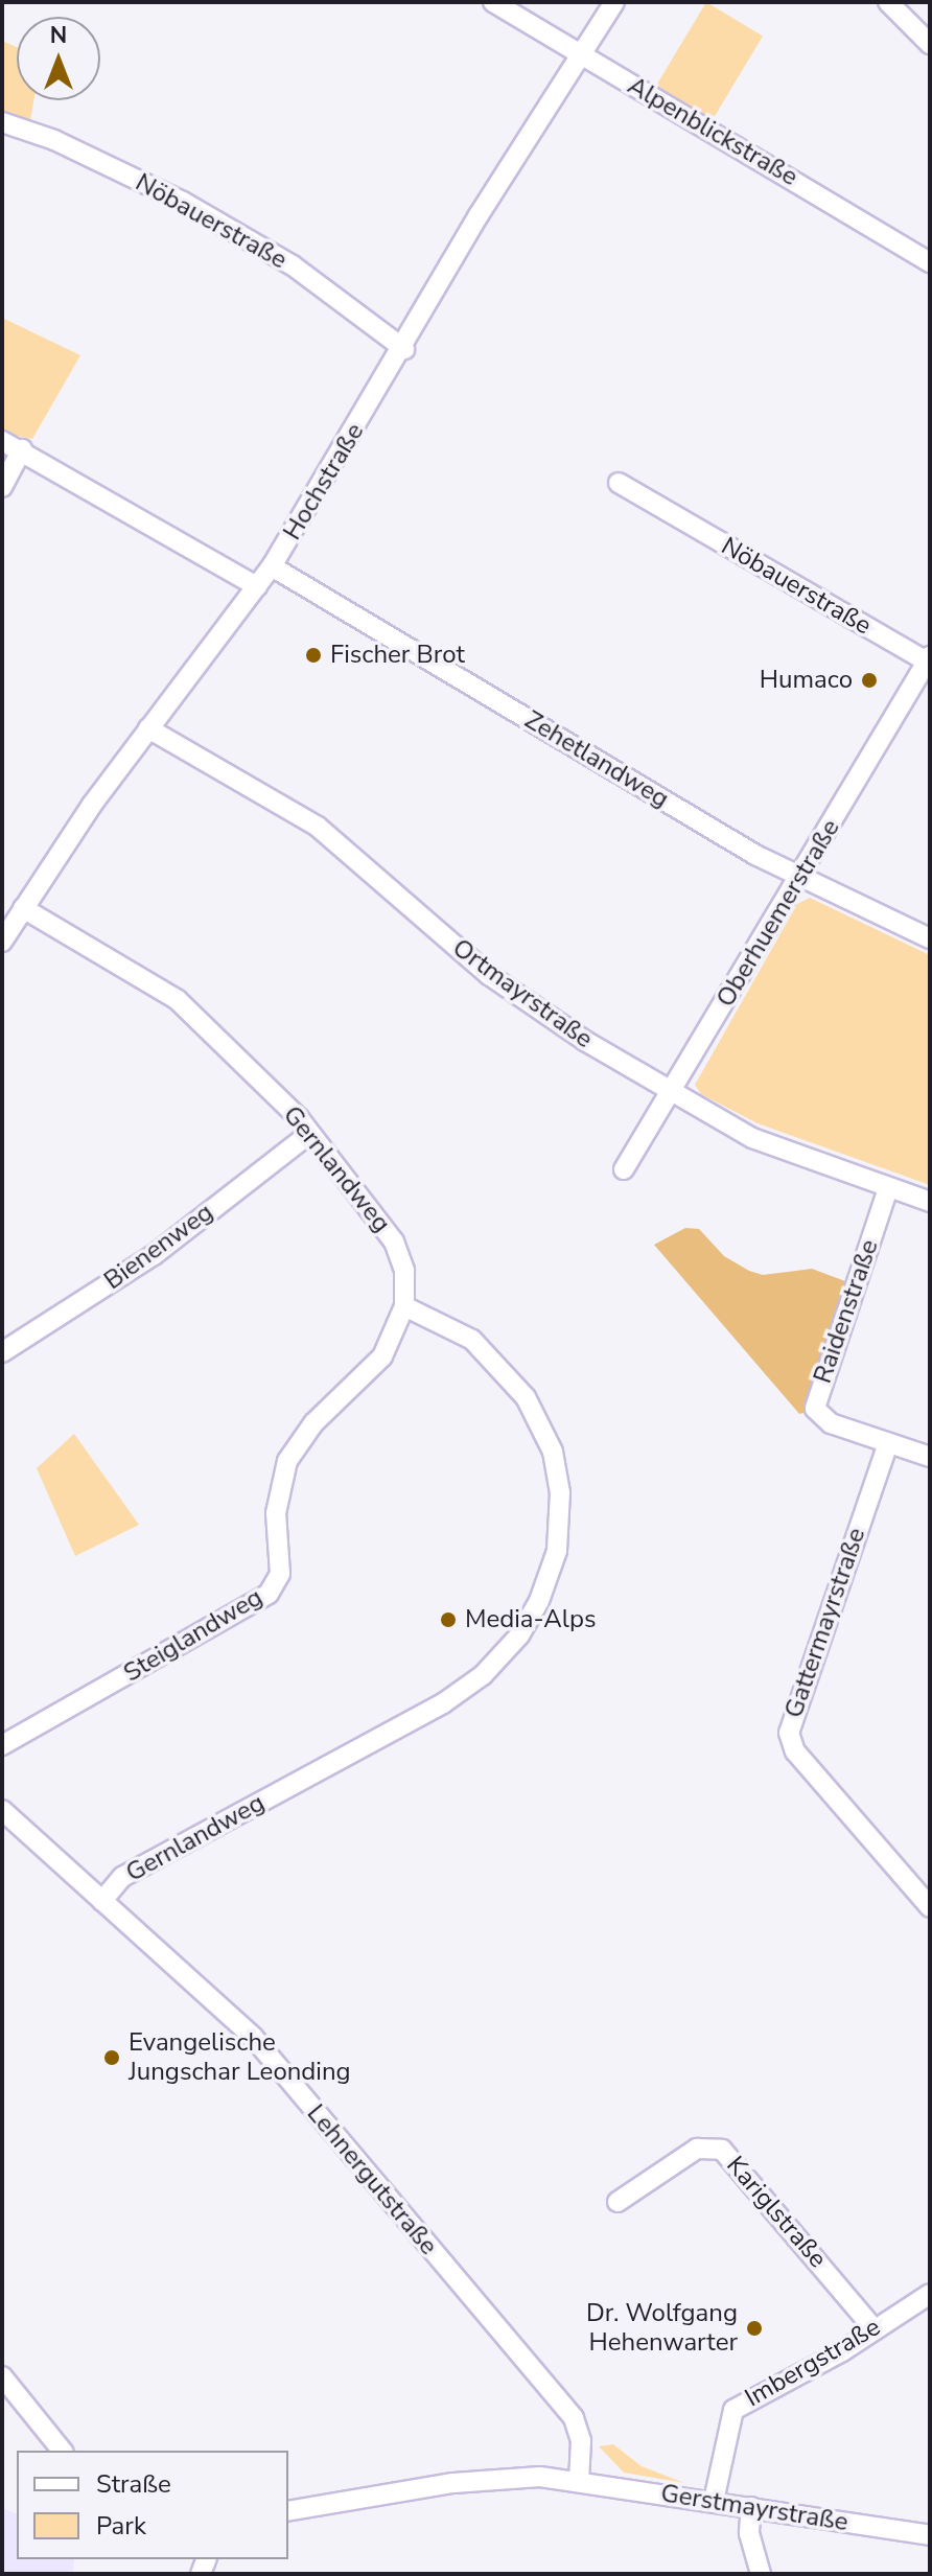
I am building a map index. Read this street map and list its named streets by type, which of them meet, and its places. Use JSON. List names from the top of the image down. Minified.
{"streets":{"street":["Alpenblickstraße","Nöbauerstraße","Hochstraße","Zehetlandweg","Oberhuemerstraße","Ortmayrstraße","Gernlandweg","Bienenweg","Raidenstraße","Gattermayrstraße","Steiglandweg","Lehnergutstraße","Kariglstraße","Imbergstraße","Gerstmayrstraße"]},"crossings":[["Alpenblickstraße","Hochstraße"],["Nöbauerstraße","Hochstraße"],["Nöbauerstraße","Oberhuemerstraße"],["Hochstraße","Zehetlandweg"],["Hochstraße","Ortmayrstraße"],["Hochstraße","Gernlandweg"],["Zehetlandweg","Oberhuemerstraße"],["Oberhuemerstraße","Ortmayrstraße"],["Ortmayrstraße","Raidenstraße"],["Gernlandweg","Bienenweg"],["Gernlandweg","Steiglandweg"],["Gernlandweg","Lehnergutstraße"],["Raidenstraße","Gattermayrstraße"],["Lehnergutstraße","Gerstmayrstraße"],["Kariglstraße","Imbergstraße"],["Imbergstraße","Gerstmayrstraße"]],"places":["Fischer Brot","Humaco","Media-Alps","Evangelische Jungschar Leonding","Dr. Wolfgang Hehenwarter"],"legend":["Straße","Park"],"north":"top"}
